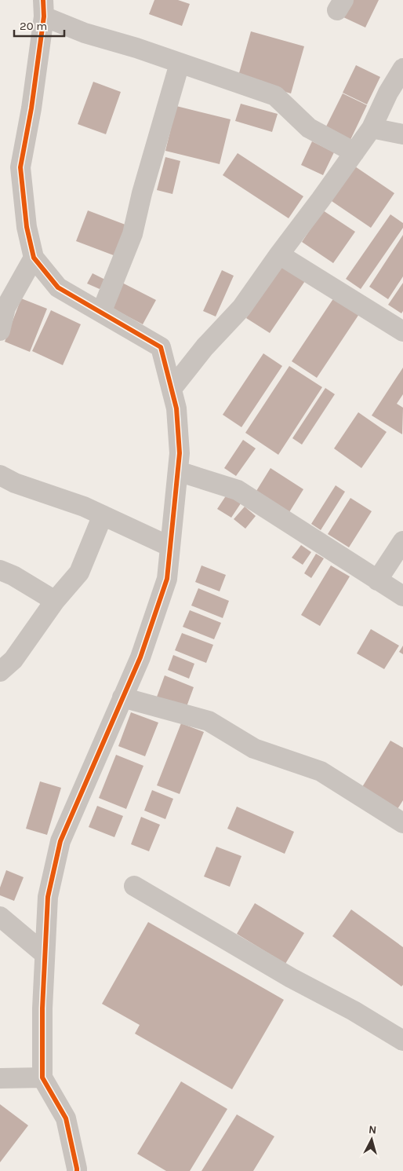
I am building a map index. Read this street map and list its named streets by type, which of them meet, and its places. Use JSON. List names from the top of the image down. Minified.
{"scale_bar":"20 m","north":"top"}
